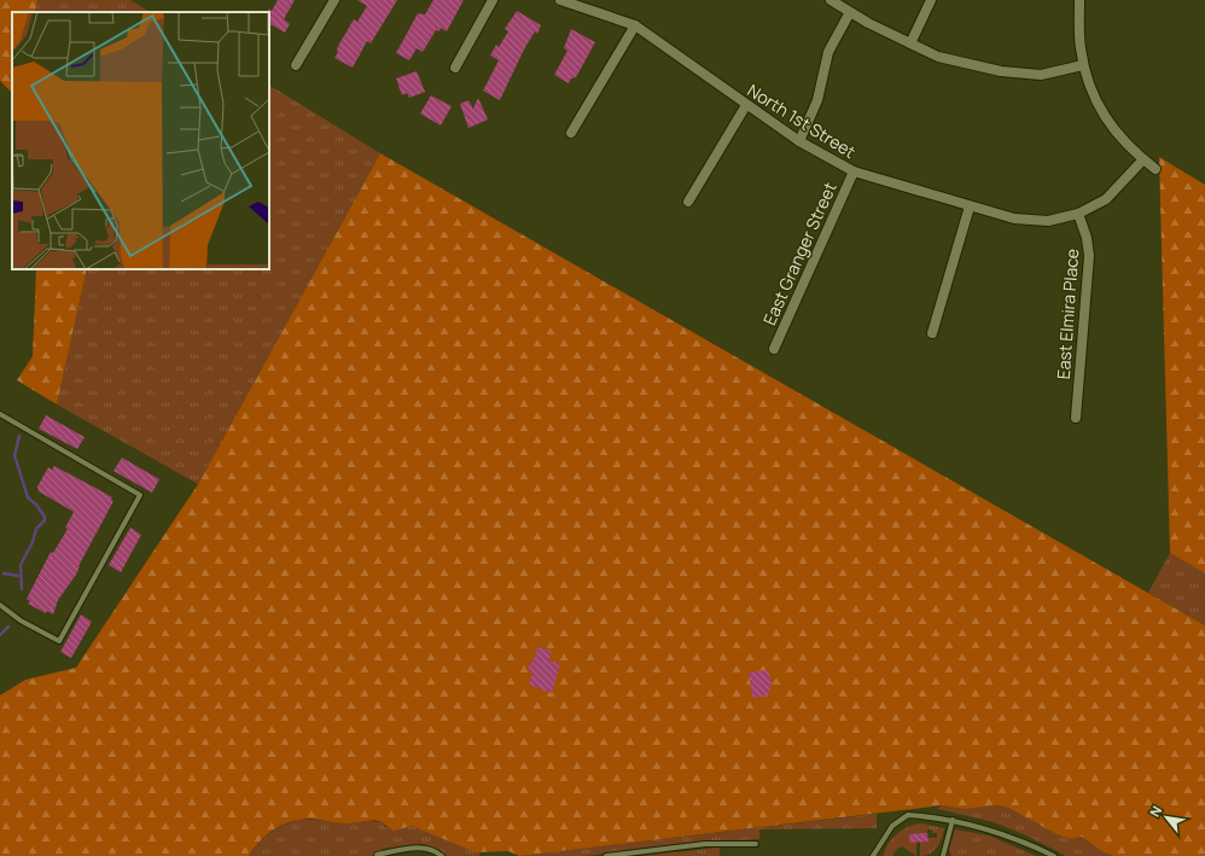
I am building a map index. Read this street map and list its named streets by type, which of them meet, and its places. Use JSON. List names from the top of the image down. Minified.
{"streets":{"street":["North 1st Street","East Granger Street","East Elmira Place"]},"crossings":[["North 1st Street","East Granger Street"],["North 1st Street","East Elmira Place"]],"north":"top left"}
